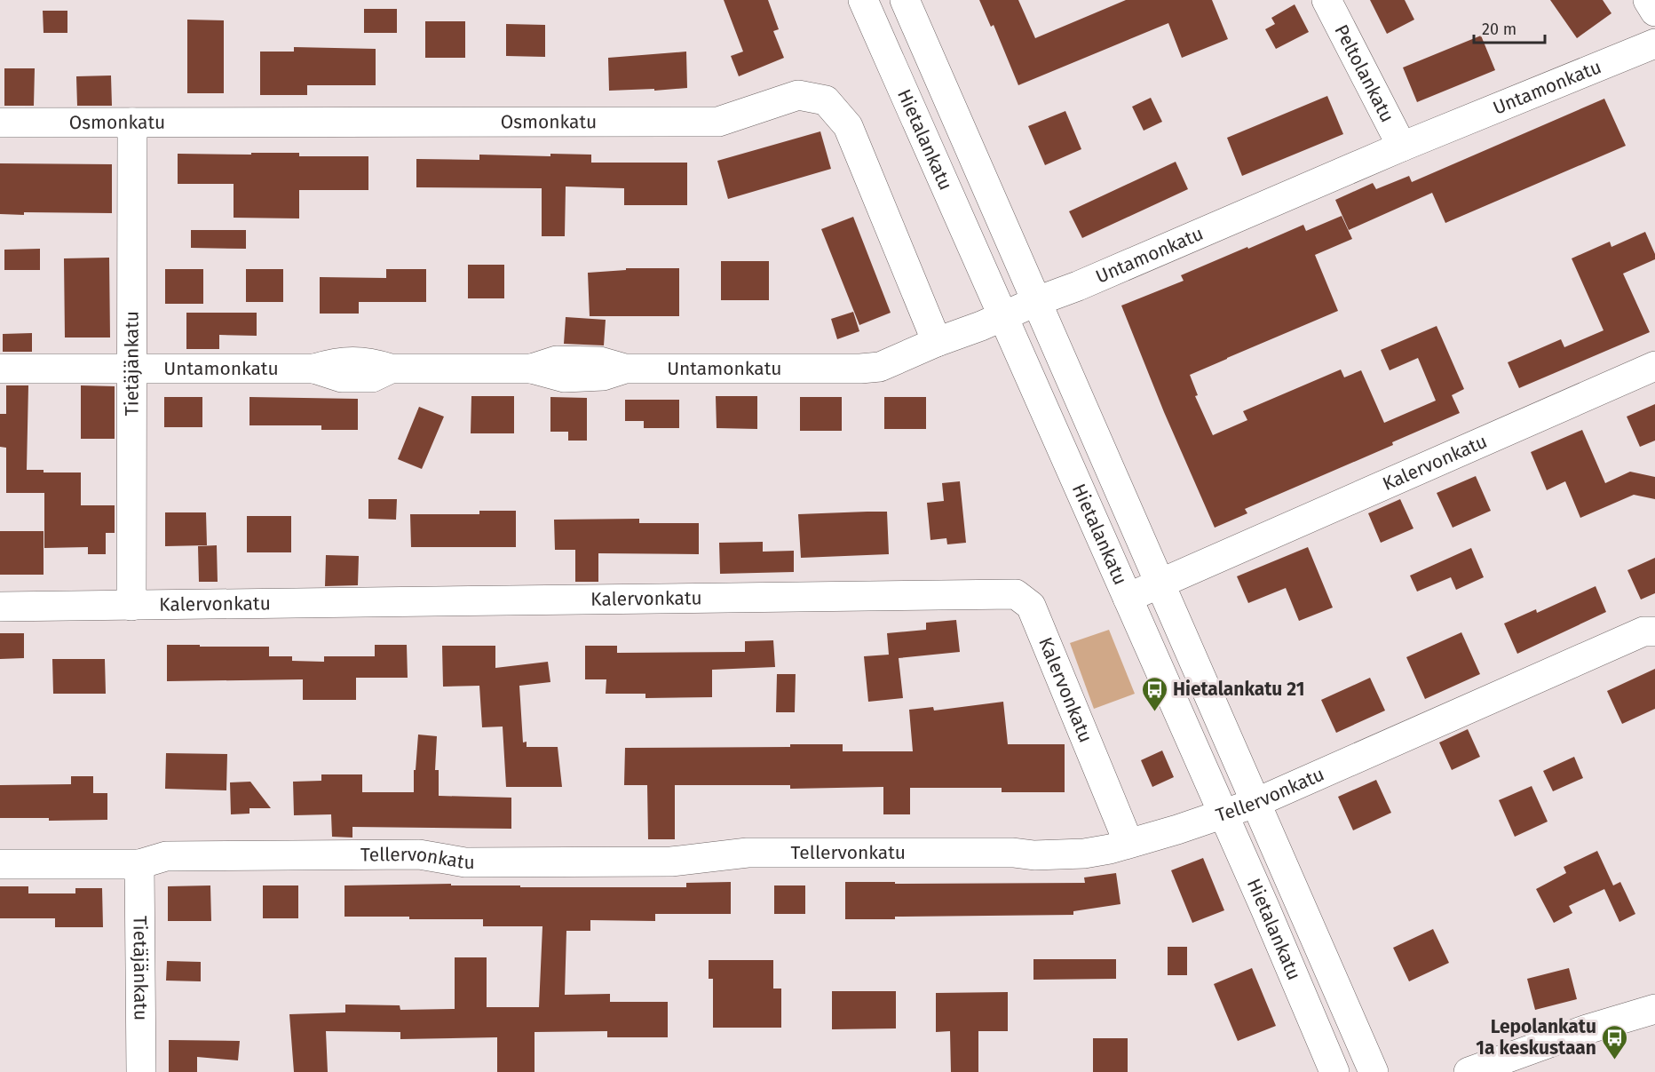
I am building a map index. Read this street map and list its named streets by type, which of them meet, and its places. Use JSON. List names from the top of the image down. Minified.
{"streets":{"street":["Peltolankatu","Untamonkatu","Osmonkatu","Hietalankatu","Tietäjänkatu","Kalervonkatu","Tellervonkatu"]},"crossings":[["Peltolankatu","Untamonkatu"],["Untamonkatu","Osmonkatu"],["Untamonkatu","Hietalankatu"],["Untamonkatu","Tietäjänkatu"],["Osmonkatu","Tietäjänkatu"],["Hietalankatu","Kalervonkatu"],["Hietalankatu","Tellervonkatu"],["Tietäjänkatu","Kalervonkatu"],["Tietäjänkatu","Tellervonkatu"],["Kalervonkatu","Tellervonkatu"]],"places":{"bus stop":["Hietalankatu 21","Lepolankatu 1a keskustaan"]},"scale_bar":"20 m"}
